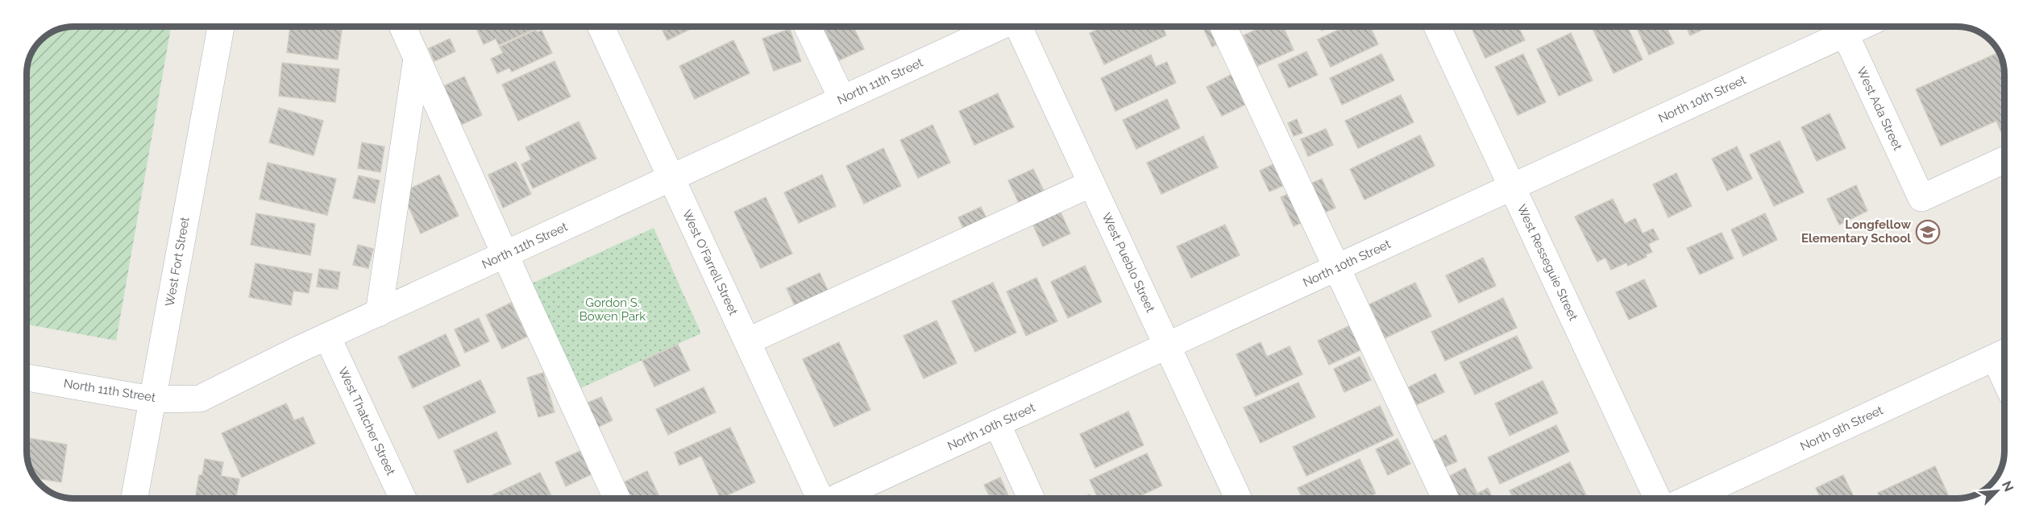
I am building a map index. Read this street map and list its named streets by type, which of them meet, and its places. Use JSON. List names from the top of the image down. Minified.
{"streets":{"street":["North 11th Street","North 10th Street","West Ada Street","West Fort Street","West O'Farrell Street","West Pueblo Street","West Resseguie Street","West Thatcher Street","North 9th Street"]},"crossings":[["North 11th Street","West Fort Street"],["North 11th Street","West O'Farrell Street"],["North 11th Street","West Thatcher Street"],["North 10th Street","West Ada Street"],["North 10th Street","West Pueblo Street"],["North 10th Street","West Resseguie Street"]],"parks":["Gordon S. Bowen Park"],"places":{"school or university":["Longfellow Elementary School"]},"north":"top right"}
